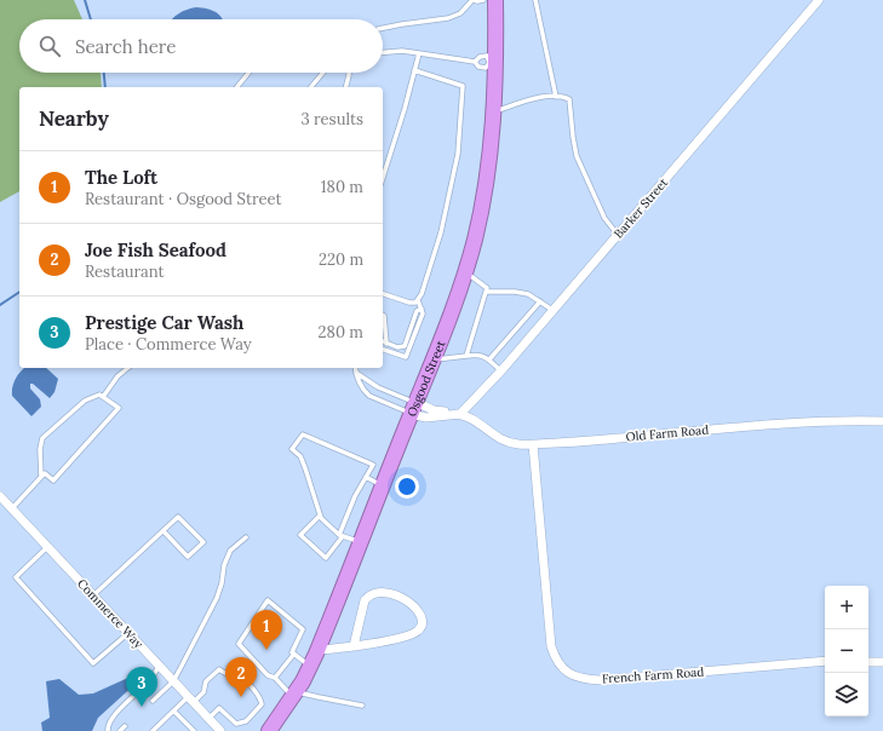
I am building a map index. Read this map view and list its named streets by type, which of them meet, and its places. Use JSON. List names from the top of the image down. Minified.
{"streets":{"highway":["Osgood Street"],"street":["Barker Street","Old Farm Road","Commerce Way","French Farm Road"]},"crossings":[["Barker Street","Old Farm Road"],["Old Farm Road","French Farm Road"]],"page":{"search":"Search here","heading":["Nearby","3 results"],"list":[{"mark":"1","name":"The Loft","note":"Restaurant · Osgood Street","value":"180 m"},{"mark":"2","name":"Joe Fish Seafood","note":"Restaurant","value":"220 m"},{"mark":"3","name":"Prestige Car Wash","note":"Place · Commerce Way","value":"280 m"}],"map_buttons":["+","−"],"pins":["1","2","3"]}}
